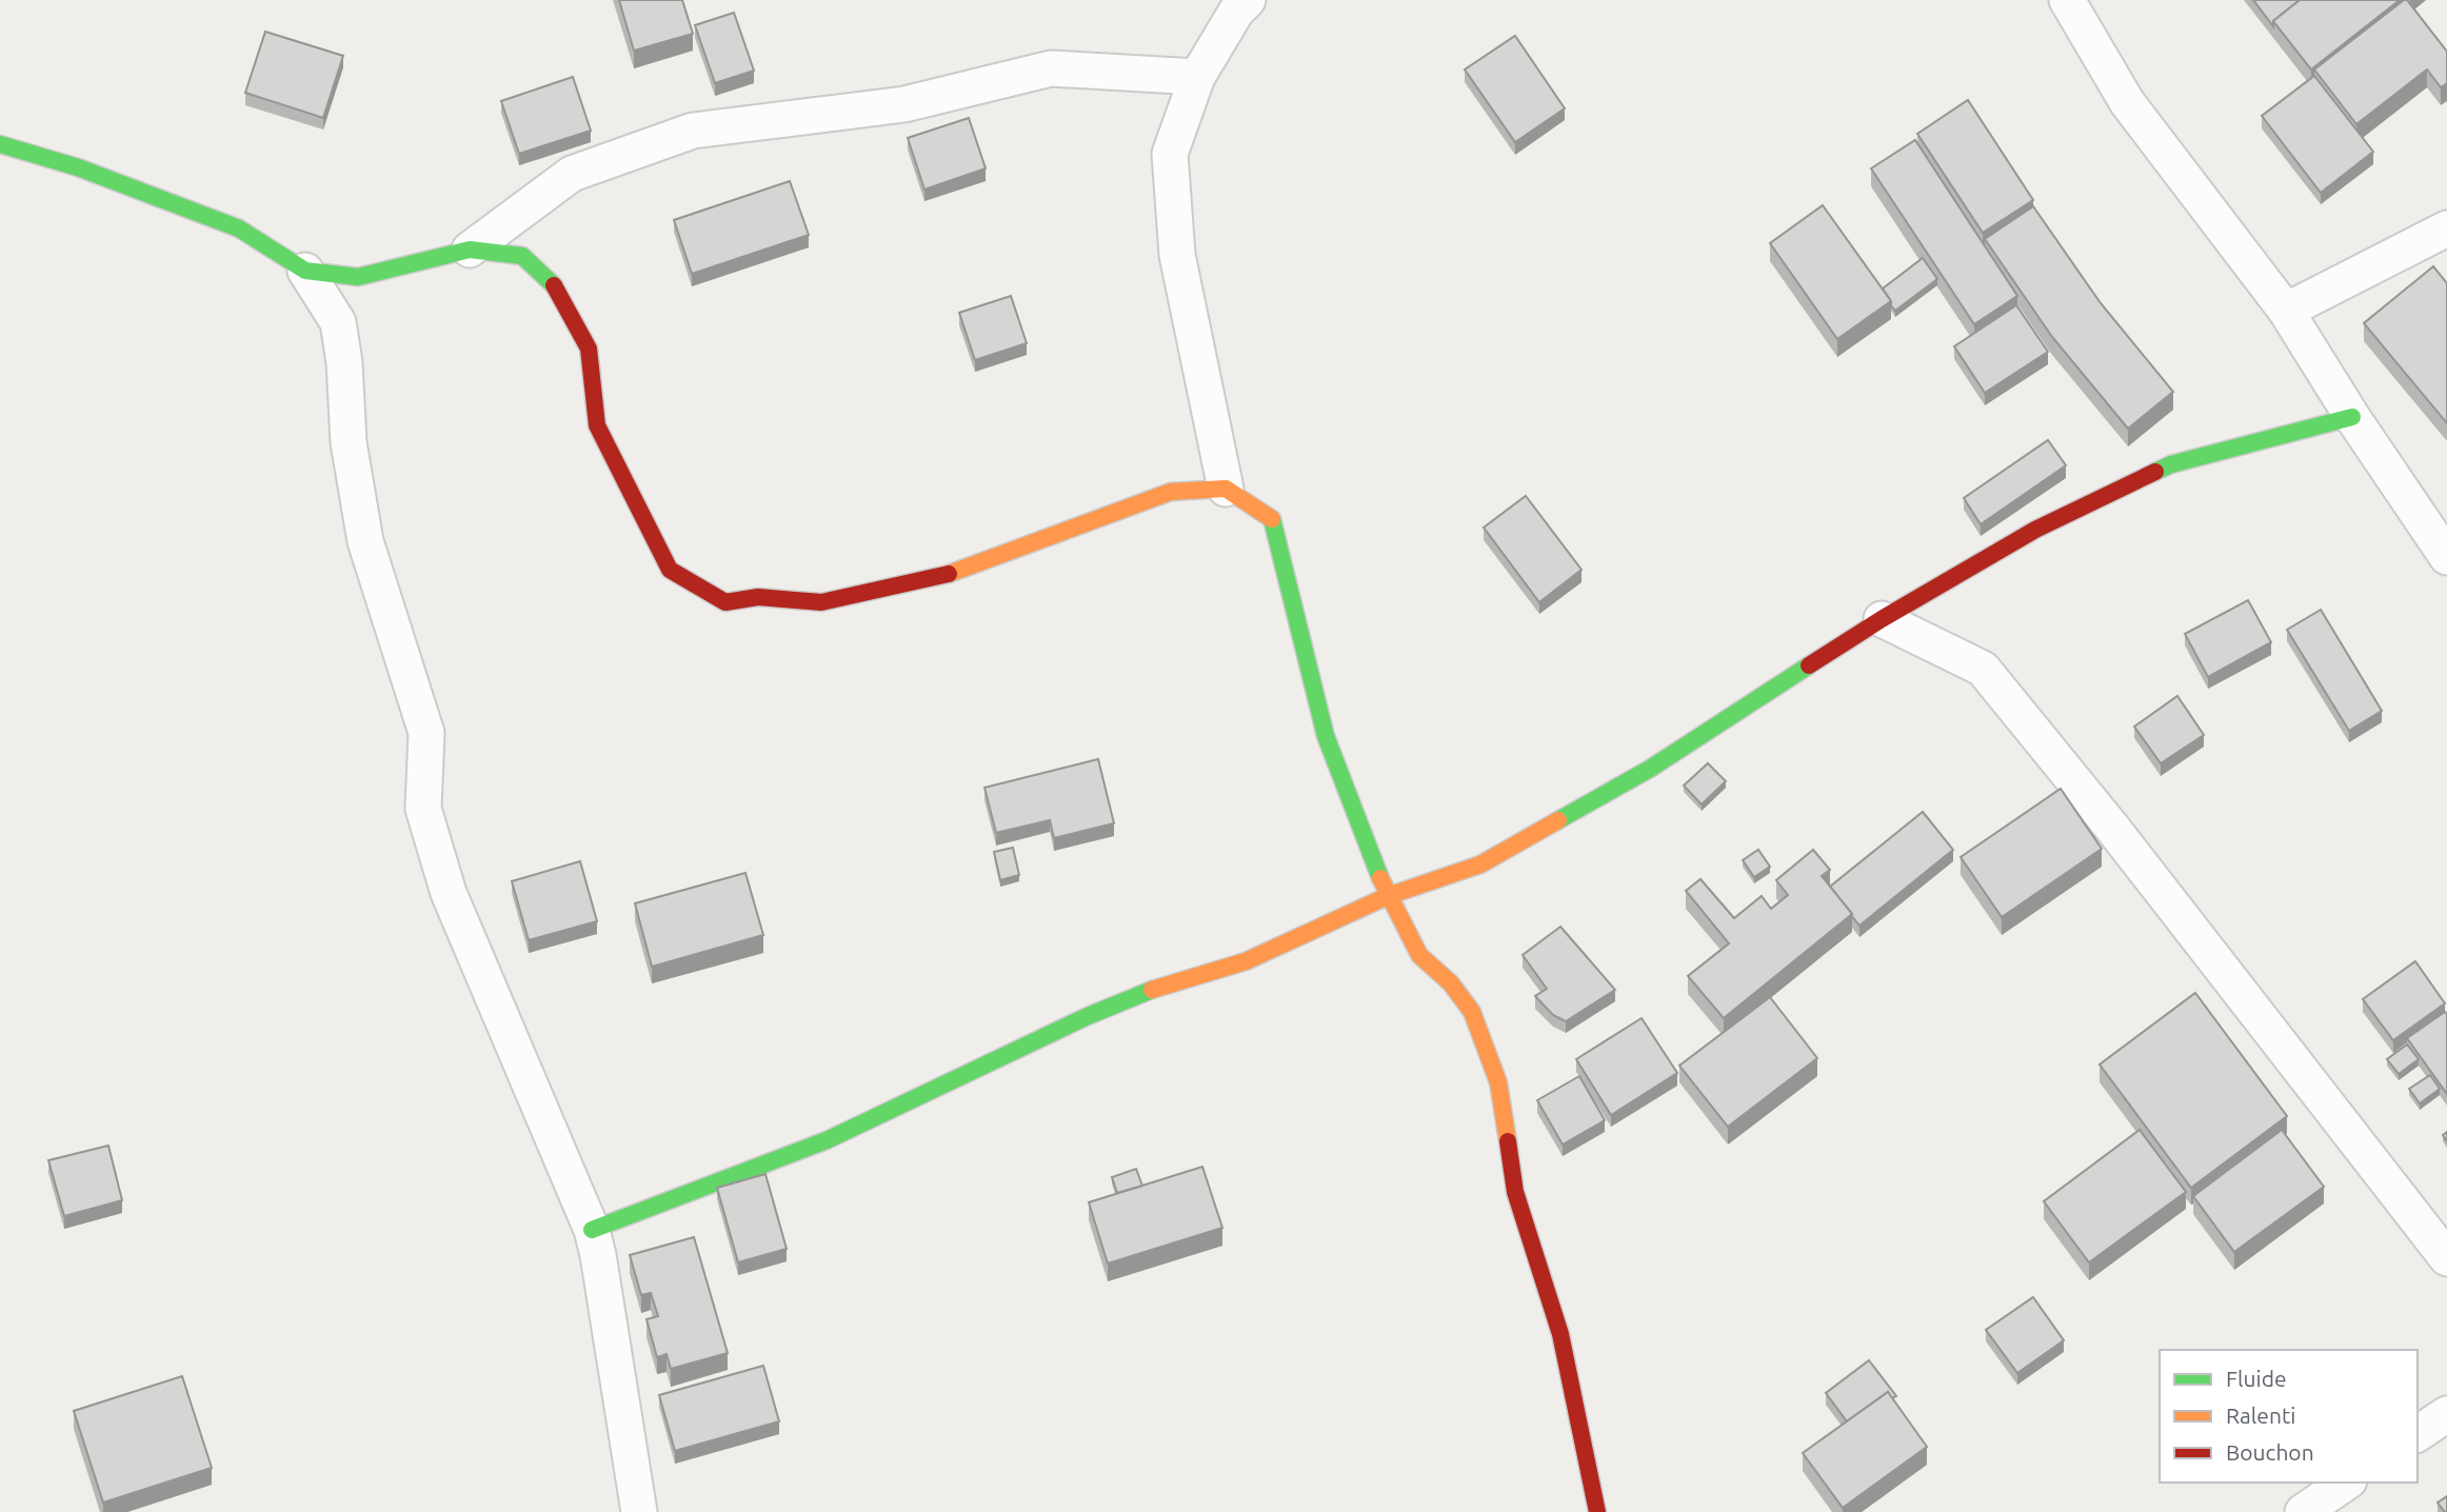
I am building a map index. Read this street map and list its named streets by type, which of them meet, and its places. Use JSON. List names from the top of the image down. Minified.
{"legend":["Fluide","Ralenti","Bouchon"]}
